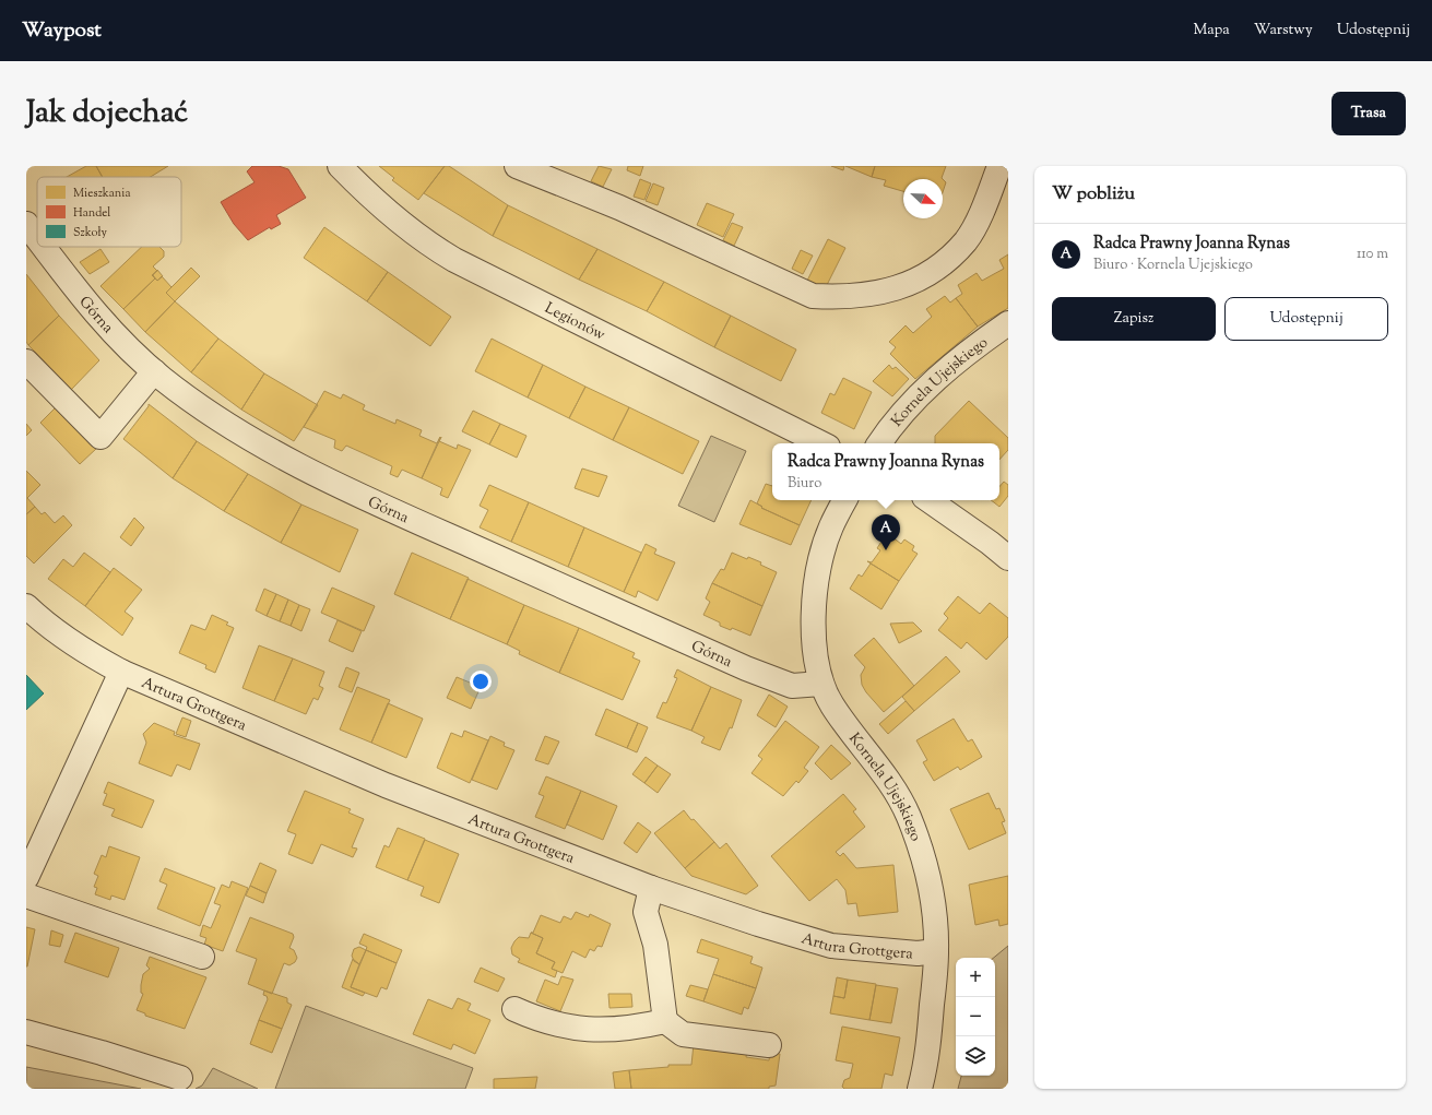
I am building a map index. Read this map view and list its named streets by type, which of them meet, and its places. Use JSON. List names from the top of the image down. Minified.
{"streets":{"street":["Górna","Legionów","Kornela Ujejskiego","Artura Grottgera"]},"crossings":[["Górna","Kornela Ujejskiego"],["Kornela Ujejskiego","Artura Grottgera"]],"legend":["Mieszkania","Handel","Szkoły"],"north":"bottom right","page":{"header":"Waypost","nav":["Mapa","Warstwy","Udostępnij"],"title":"Jak dojechać","buttons":["Trasa",["Zapisz","Udostępnij"]],"heading":"W pobliżu","list":[{"mark":"A","name":"Radca Prawny Joanna Rynas","note":"Biuro · Kornela Ujejskiego","value":"110 m"}],"popup":["Radca Prawny Joanna Rynas","Biuro"],"pins":"A","map_buttons":["+","−"]}}
